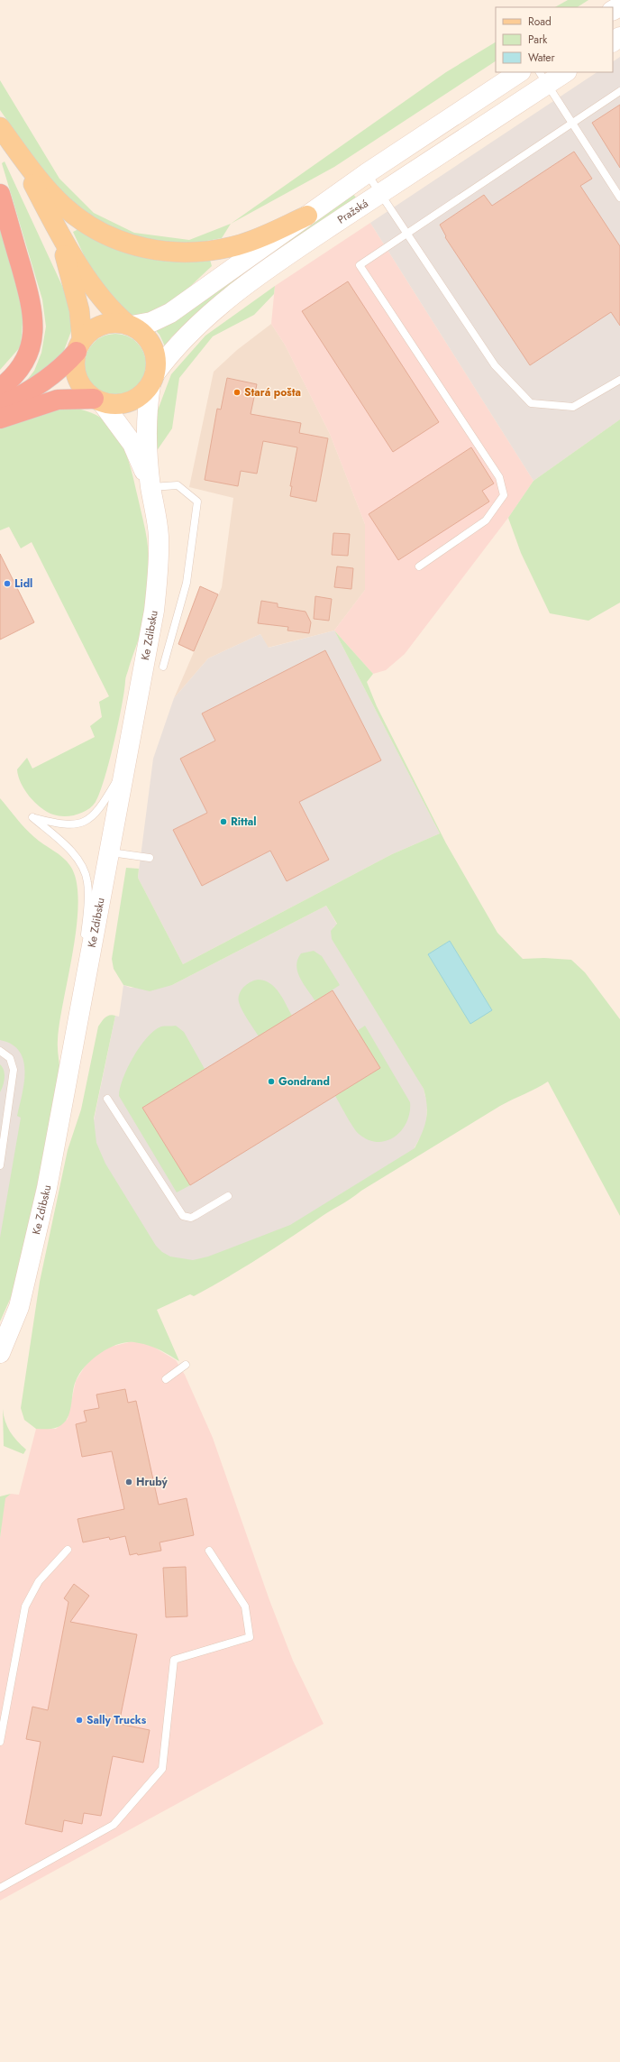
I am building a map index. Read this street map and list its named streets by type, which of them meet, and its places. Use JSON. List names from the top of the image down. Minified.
{"streets":{"main road":["Pražská","Ke Zdibsku"]},"crossings":[["Pražská","Ke Zdibsku"]],"places":["Stará pošta","Lidl","Rittal","Gondrand","Hrubý","Sally Trucks"],"legend":["Road","Park","Water"]}
